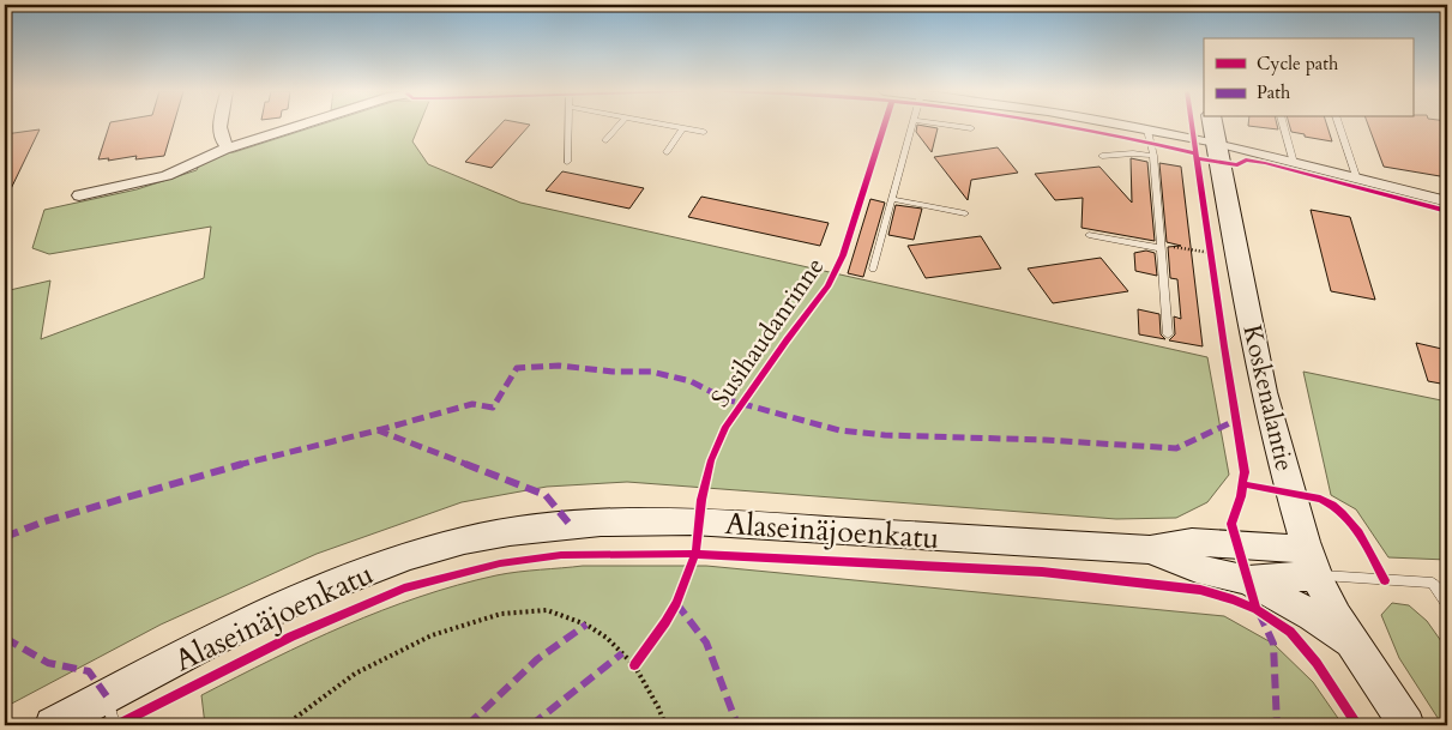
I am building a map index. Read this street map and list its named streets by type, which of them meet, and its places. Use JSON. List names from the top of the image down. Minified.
{"streets":{"street":["Koskenalantie","Alaseinäjoenkatu"],"cycle path":["Susihaudanrinne"]},"crossings":[["Koskenalantie","Alaseinäjoenkatu"]],"legend":["Cycle path","Path"]}
